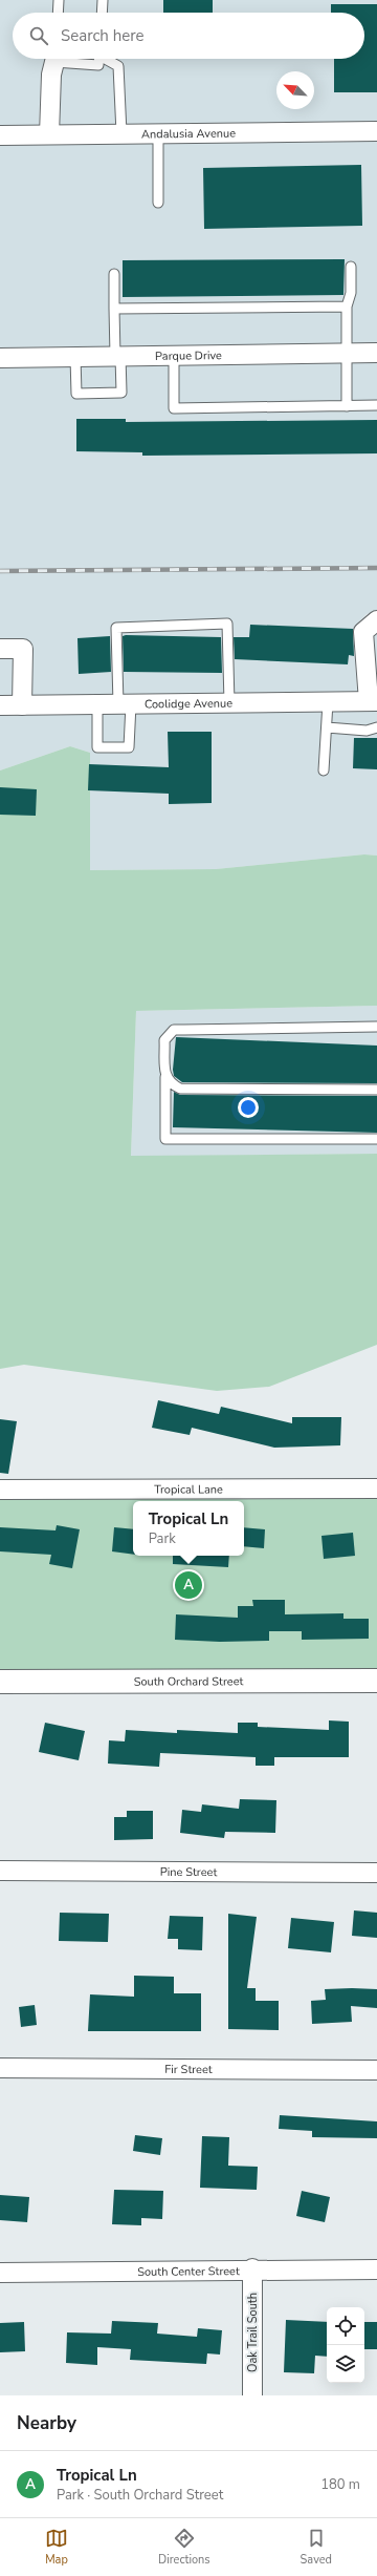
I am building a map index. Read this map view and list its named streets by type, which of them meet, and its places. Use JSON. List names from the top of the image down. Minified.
{"streets":{"street":["Andalusia Avenue","Parque Drive","Coolidge Avenue","Tropical Lane","South Orchard Street","Pine Street","Fir Street","South Center Street","Oak Trail South"]},"crossings":[["South Center Street","Oak Trail South"]],"north":"top left","page":{"search":"Search here","popup":["Tropical Ln","Park"],"pins":"A","heading":"Nearby","list":[{"mark":"A","name":"Tropical Ln","note":"Park · South Orchard Street","value":"180 m"}],"nav":["Map","Directions","Saved"]}}
